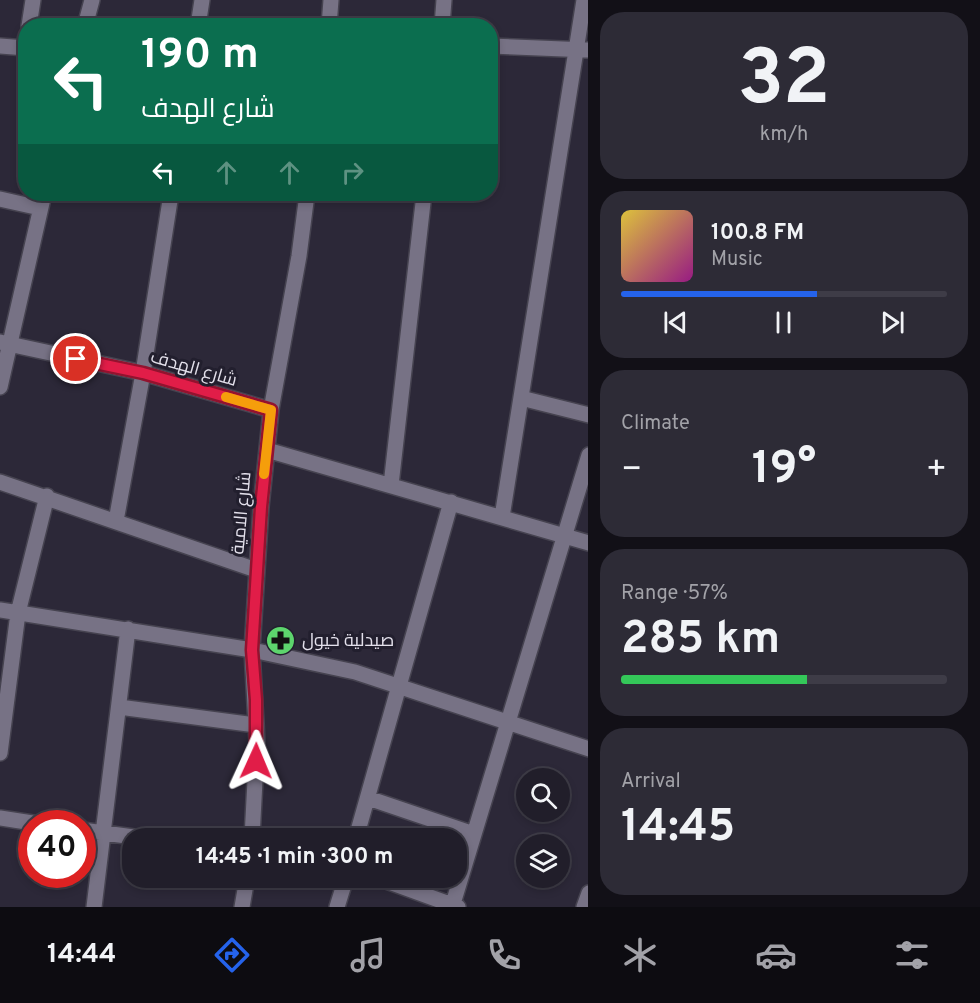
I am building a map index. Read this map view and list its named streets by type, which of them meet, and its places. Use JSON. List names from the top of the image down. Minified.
{"streets":{"street":["شارع الهدف","شارع الامية"]},"crossings":[["شارع الهدف","شارع الامية"]],"places":{"pharmacy":["صيدلية خيول"]},"page":{"tile":[["32","km/h"],"Climate",["Range · 57%","285 km"],["Arrival","14:45"]],"turn":["190 m","شارع الهدف"],"song":["100.8 FM","Music"],"heat":["−","19°","+"],"limit":"40","trip":"14:45 · 1 min · 300 m","tabs":"14:44"}}
